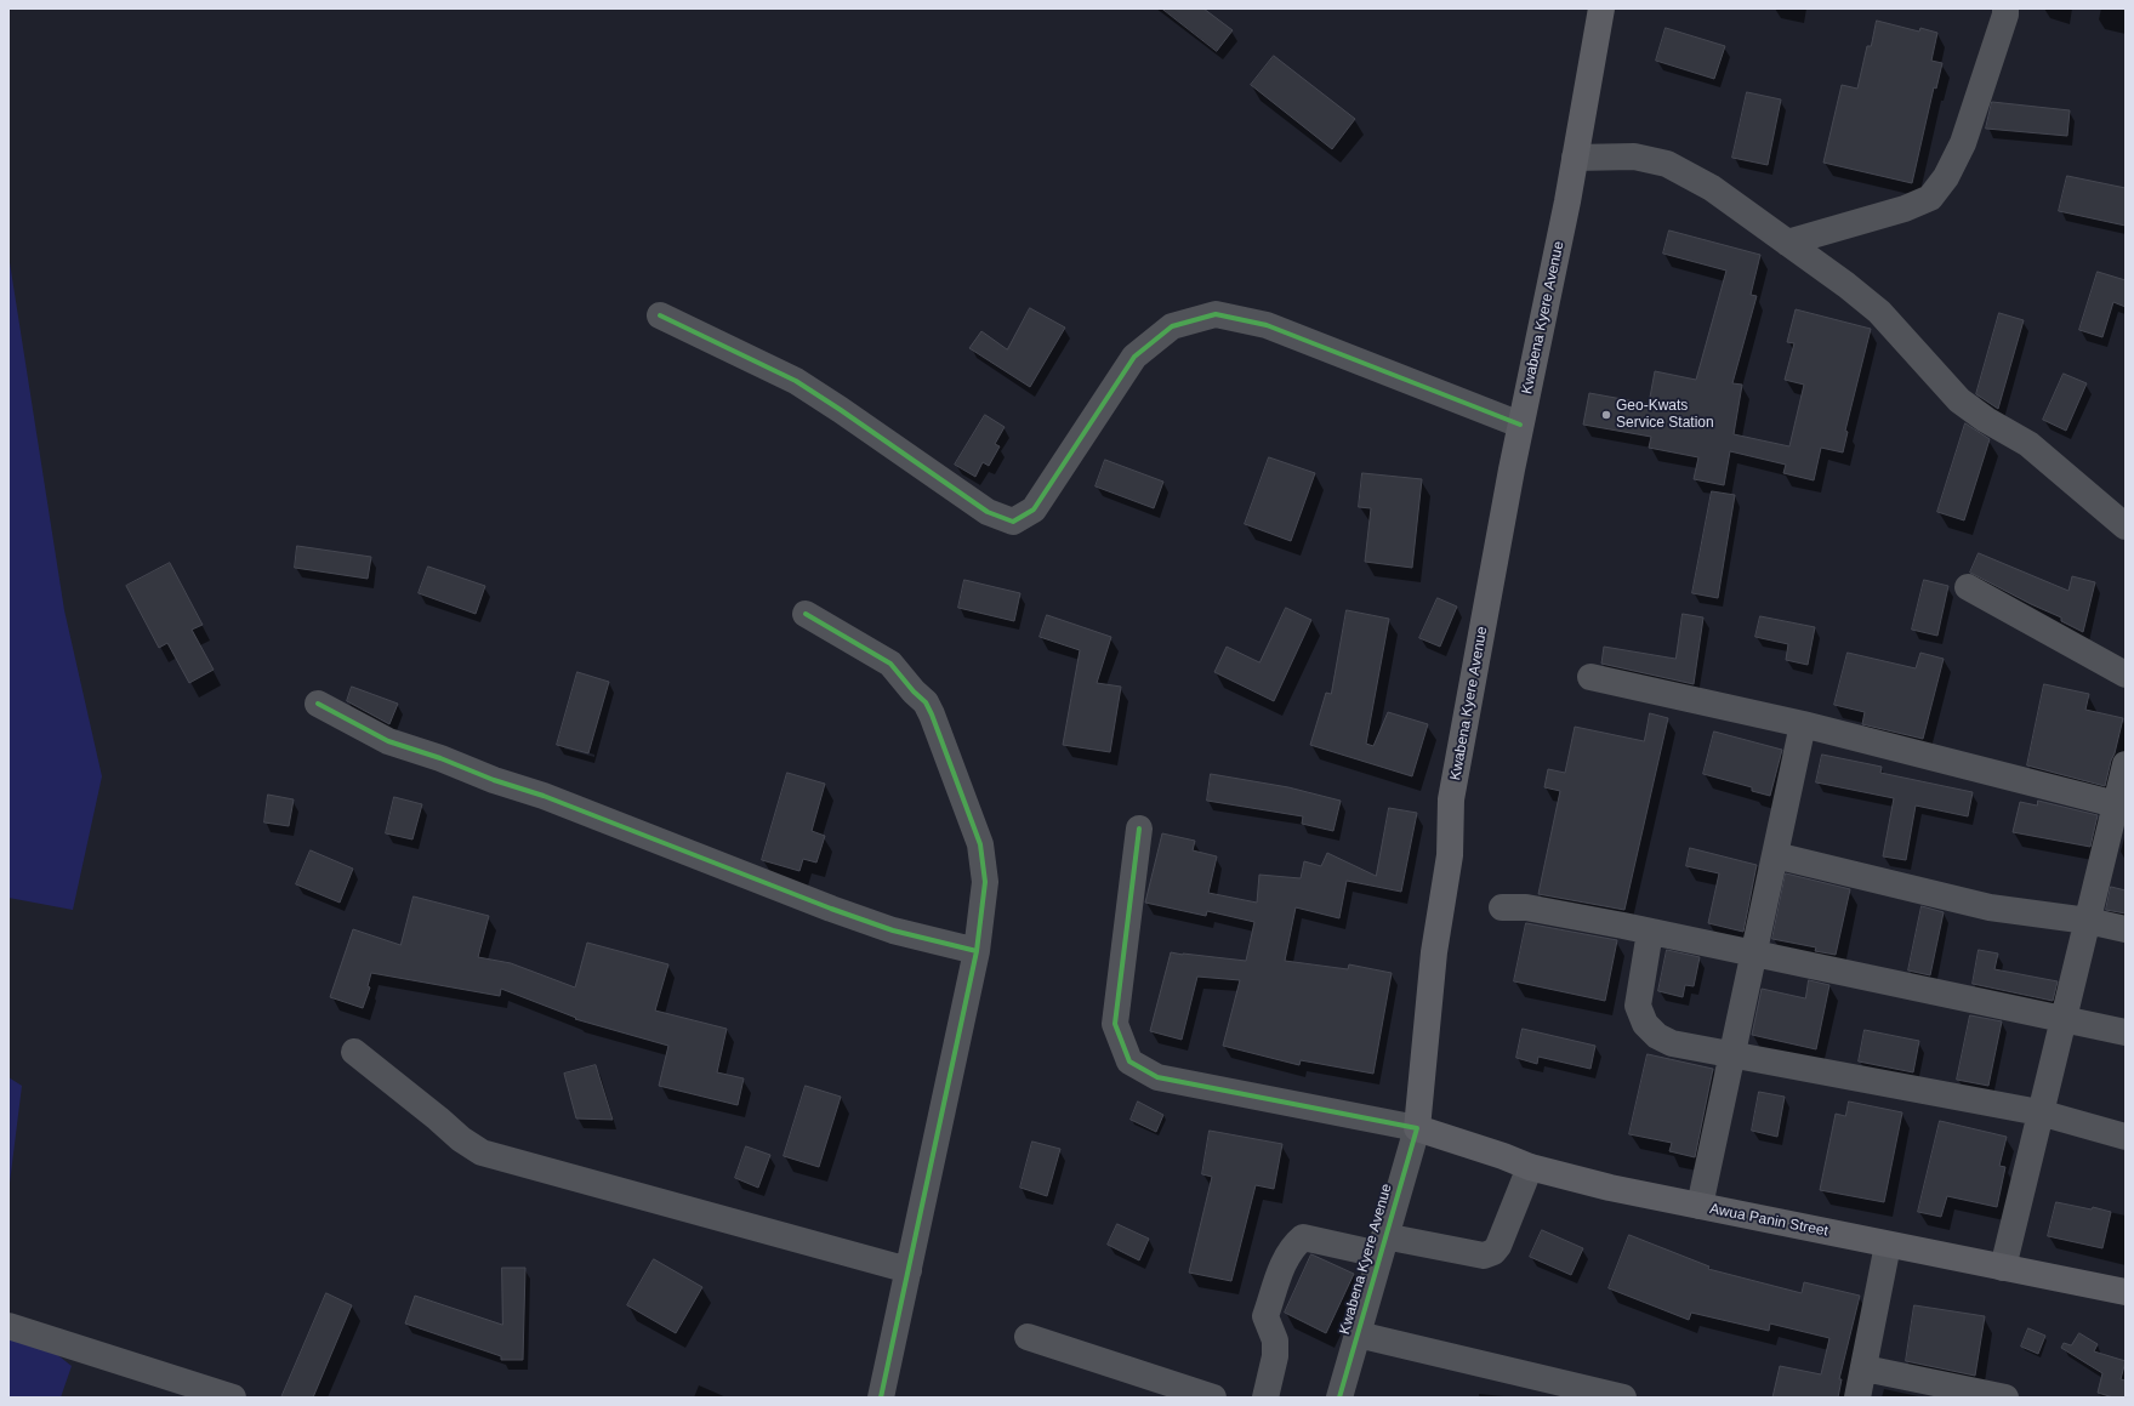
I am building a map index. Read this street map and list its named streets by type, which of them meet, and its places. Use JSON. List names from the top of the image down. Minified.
{"streets":{"main road":["Kwabena Kyere Avenue","Awua Panin Street"]},"crossings":[["Kwabena Kyere Avenue","Awua Panin Street"]],"places":["Geo-Kwats Service Station"]}
